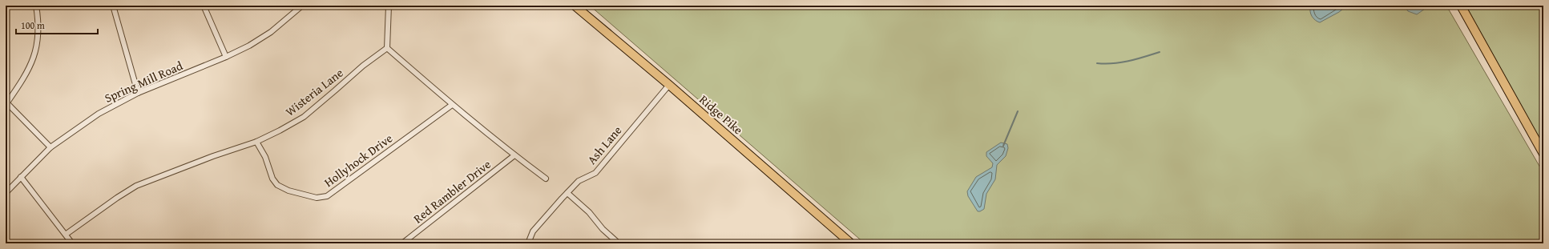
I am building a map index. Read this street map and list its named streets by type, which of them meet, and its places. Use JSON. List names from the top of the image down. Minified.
{"streets":{"main road":["Ridge Pike"],"street":["Spring Mill Road","Wisteria Lane","Ash Lane","Hollyhock Drive","Red Rambler Drive"]},"crossings":[["Wisteria Lane","Hollyhock Drive"],["Ridge Pike","Ash Lane"]],"scale_bar":"100 m"}
